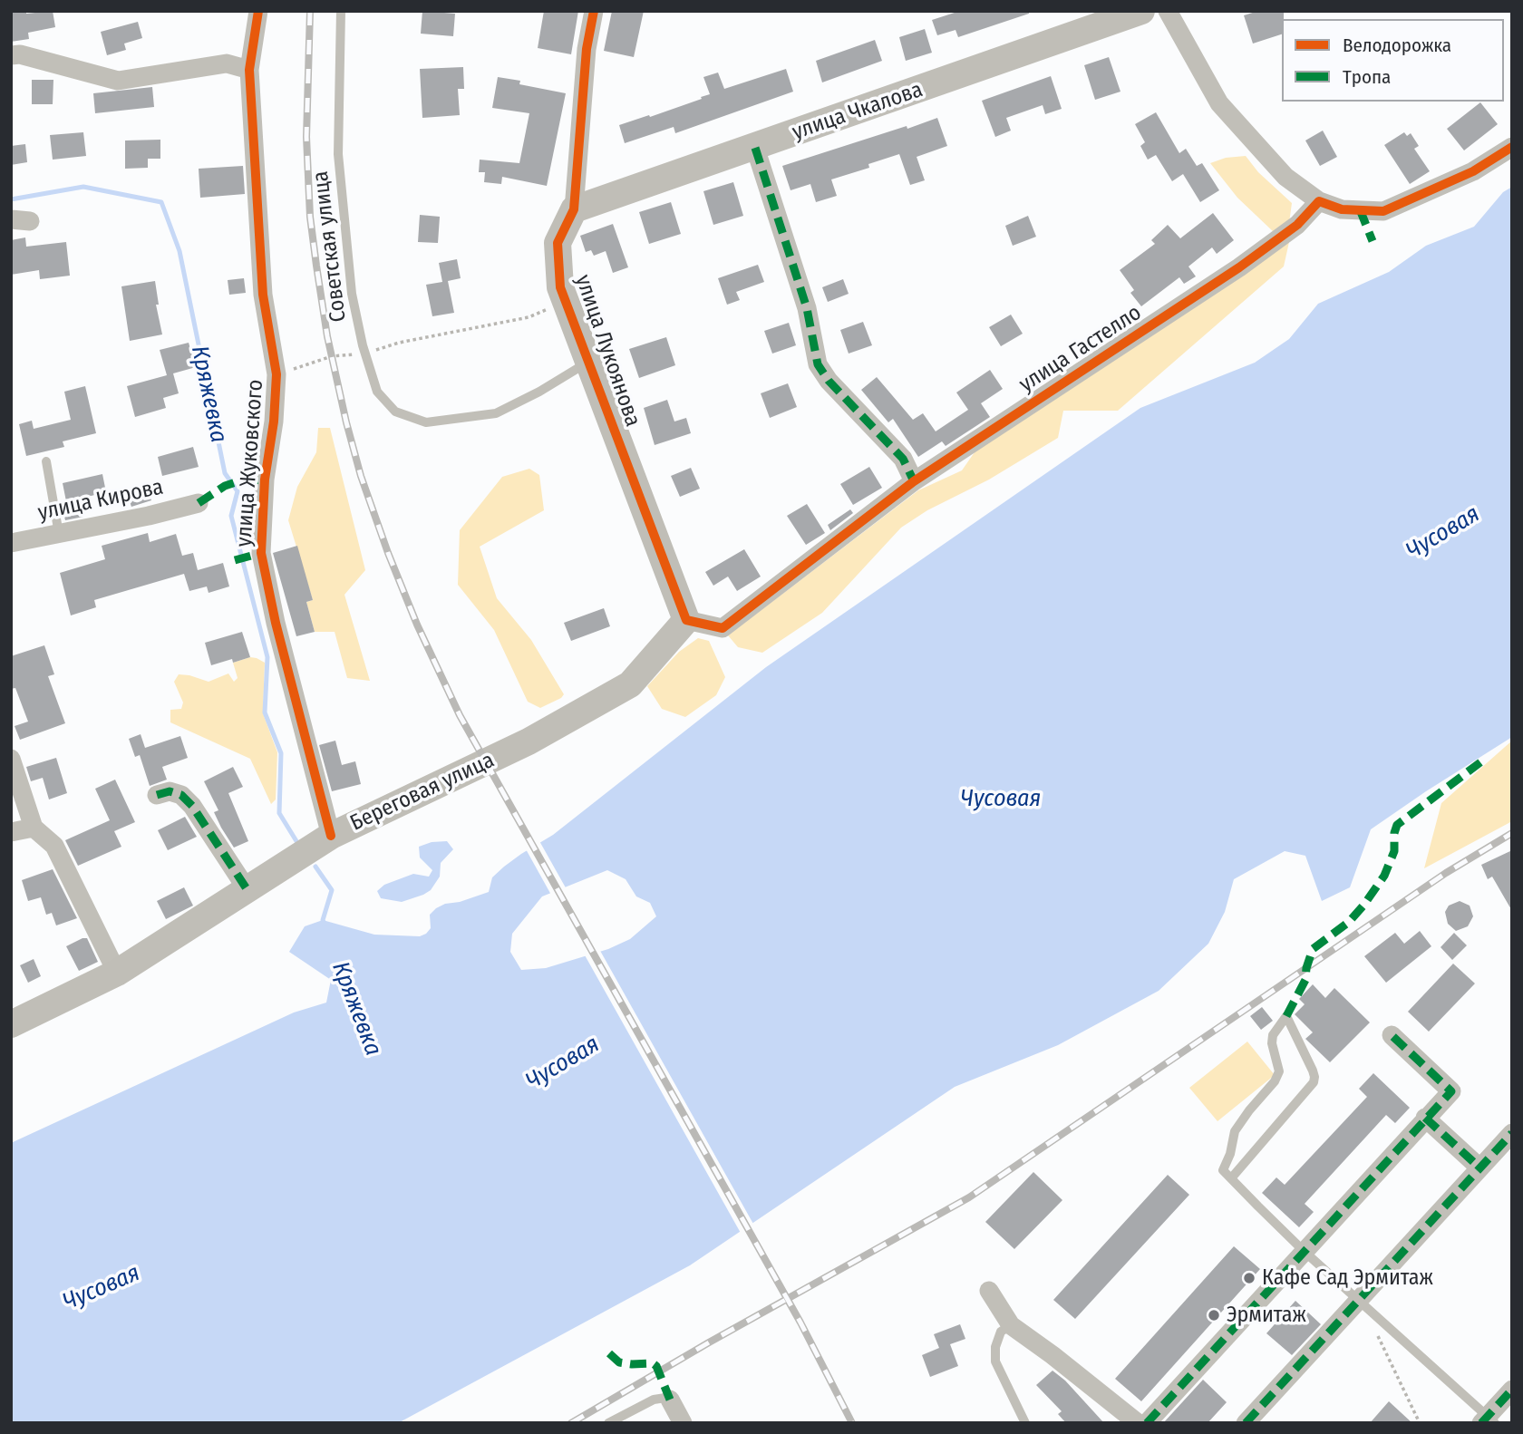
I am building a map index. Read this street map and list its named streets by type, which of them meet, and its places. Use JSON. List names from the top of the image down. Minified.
{"streets":{"street":["улица Чкалова","улица Гастелло","улица Лукоянова","улица Жуковского","улица Кирова","Береговая улица"],"lane":["Советская улица"]},"crossings":[["улица Чкалова","улица Лукоянова"],["Советская улица","улица Лукоянова"],["улица Гастелло","улица Лукоянова"],["улица Гастелло","Береговая улица"],["улица Лукоянова","Береговая улица"],["улица Жуковского","Береговая улица"]],"water":["Кряжевка","Чусовая"],"places":["Кафе Сад Эрмитаж","Эрмитаж"],"legend":["Велодорожка","Тропа"]}
